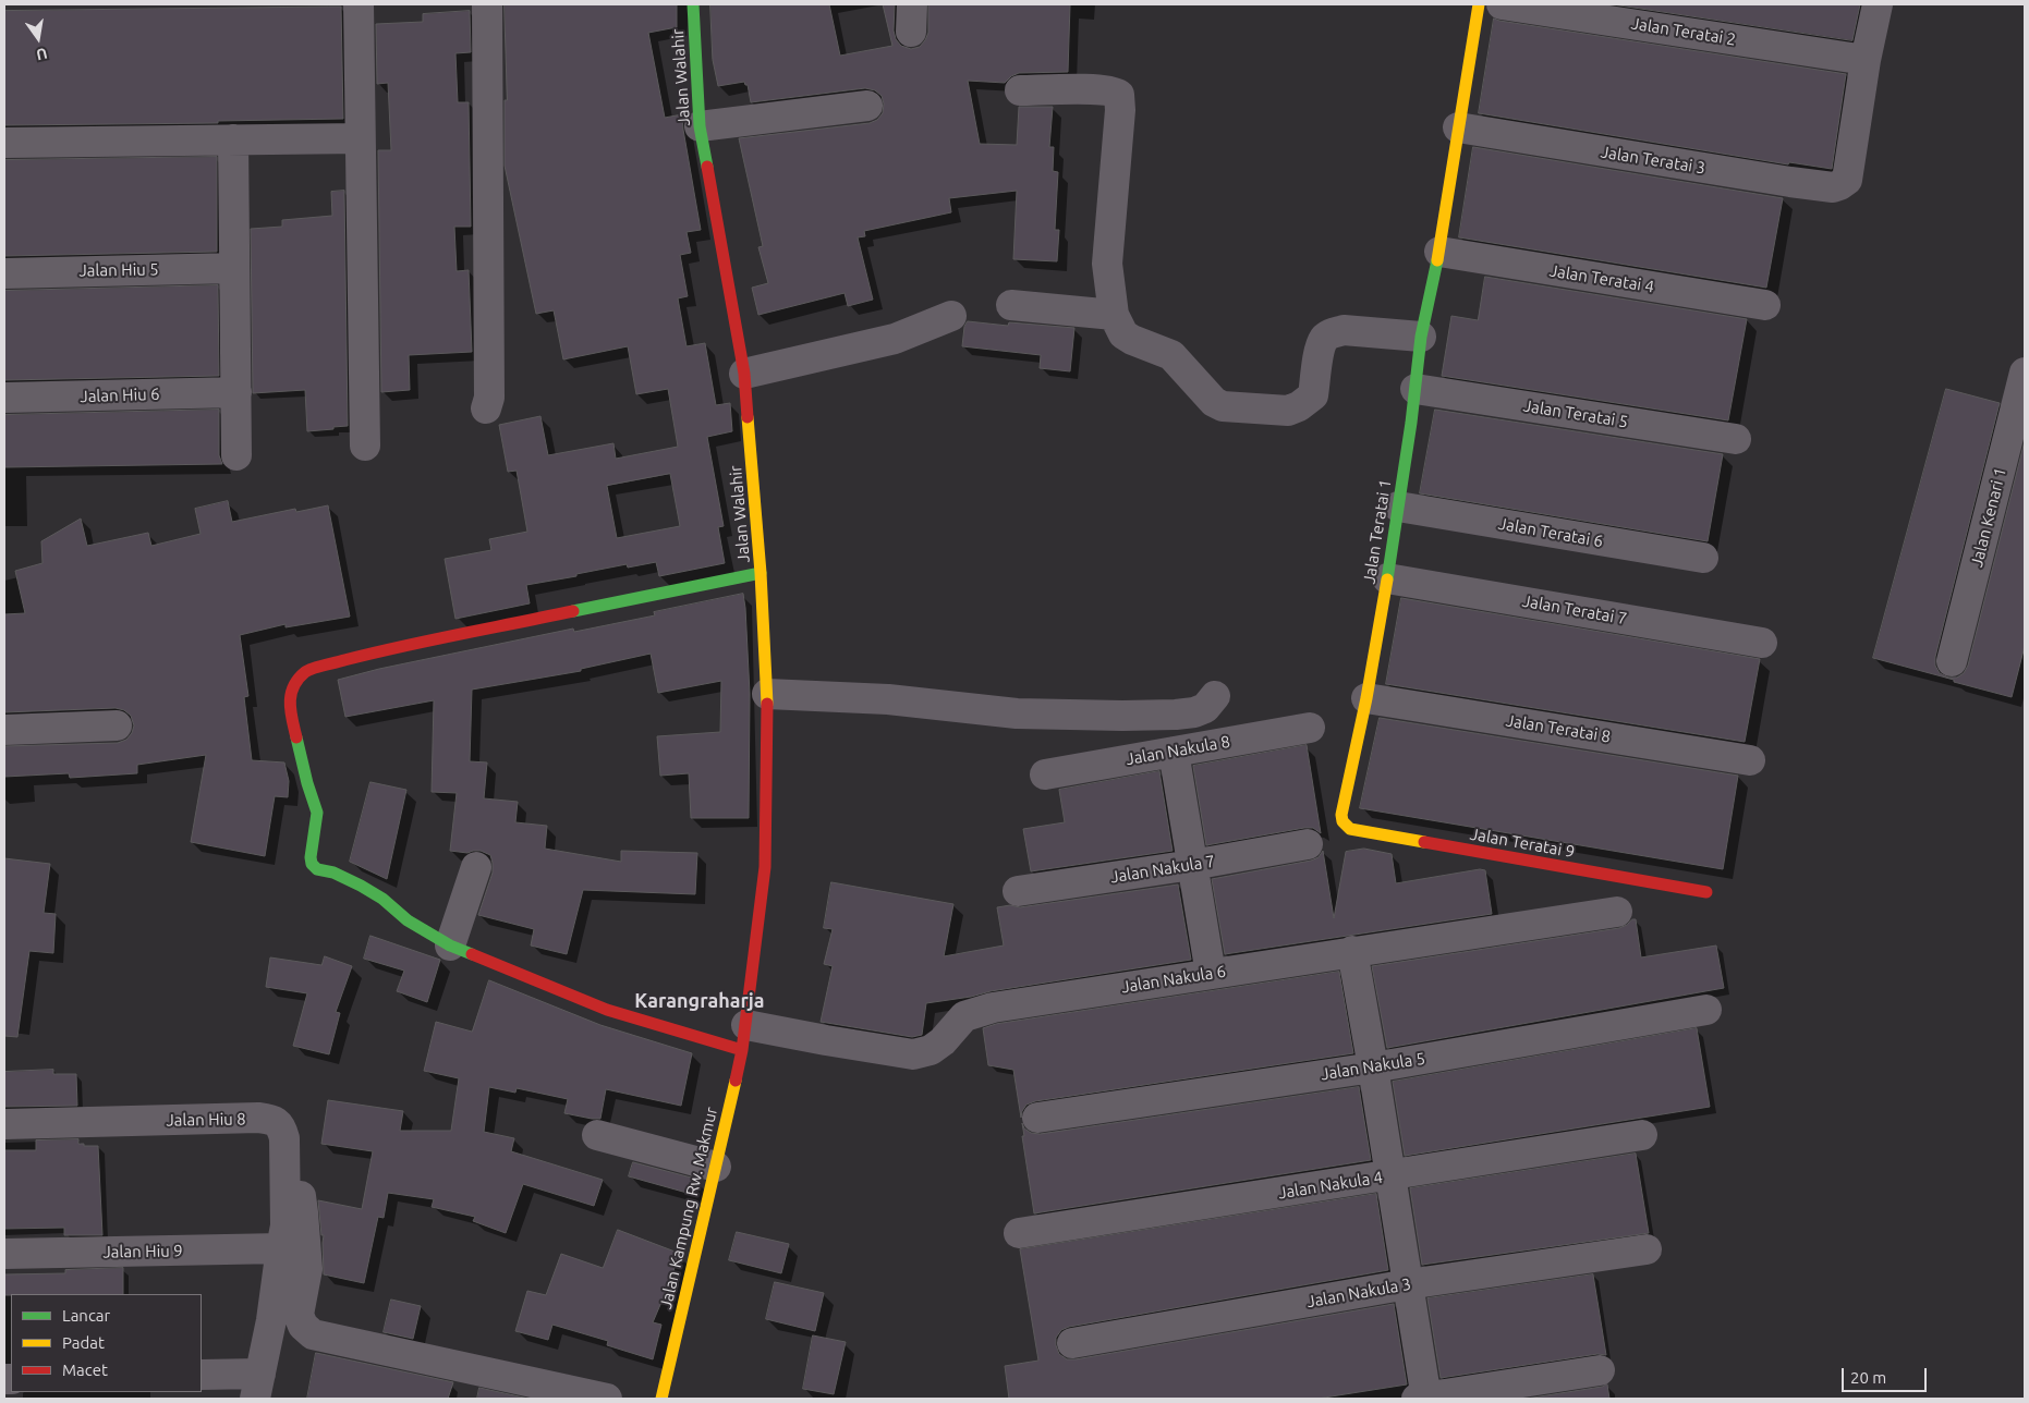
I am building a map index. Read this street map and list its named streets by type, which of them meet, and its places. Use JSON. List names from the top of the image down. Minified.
{"streets":{"street":["Jalan Teratai 2","Jalan Walahir","Jalan Teratai 3","Jalan Hiu 5","Jalan Teratai 4","Jalan Hiu 6","Jalan Teratai 5","Jalan Kenari 1","Jalan Teratai 1","Jalan Teratai 6","Jalan Teratai 7","Jalan Teratai 8","Jalan Nakula 8","Jalan Teratai 9","Jalan Nakula 7","Jalan Nakula 6","Jalan Nakula 5","Jalan Hiu 8","Jalan Nakula 4","Jalan Kampung Rw. Makmur","Jalan Hiu 9","Jalan Nakula 3"]},"crossings":[["Jalan Teratai 2","Jalan Teratai 3"],["Jalan Walahir","Jalan Nakula 6"],["Jalan Walahir","Jalan Kampung Rw. Makmur"],["Jalan Teratai 3","Jalan Teratai 1"],["Jalan Teratai 4","Jalan Teratai 1"],["Jalan Teratai 5","Jalan Teratai 1"],["Jalan Teratai 1","Jalan Teratai 6"],["Jalan Teratai 1","Jalan Teratai 7"],["Jalan Teratai 1","Jalan Teratai 8"],["Jalan Teratai 1","Jalan Teratai 9"],["Jalan Nakula 6","Jalan Kampung Rw. Makmur"],["Jalan Hiu 8","Jalan Hiu 9"]],"districts":["Karangraharja"],"legend":["Lancar","Padat","Macet"],"scale_bar":"20 m","north":"bottom"}
